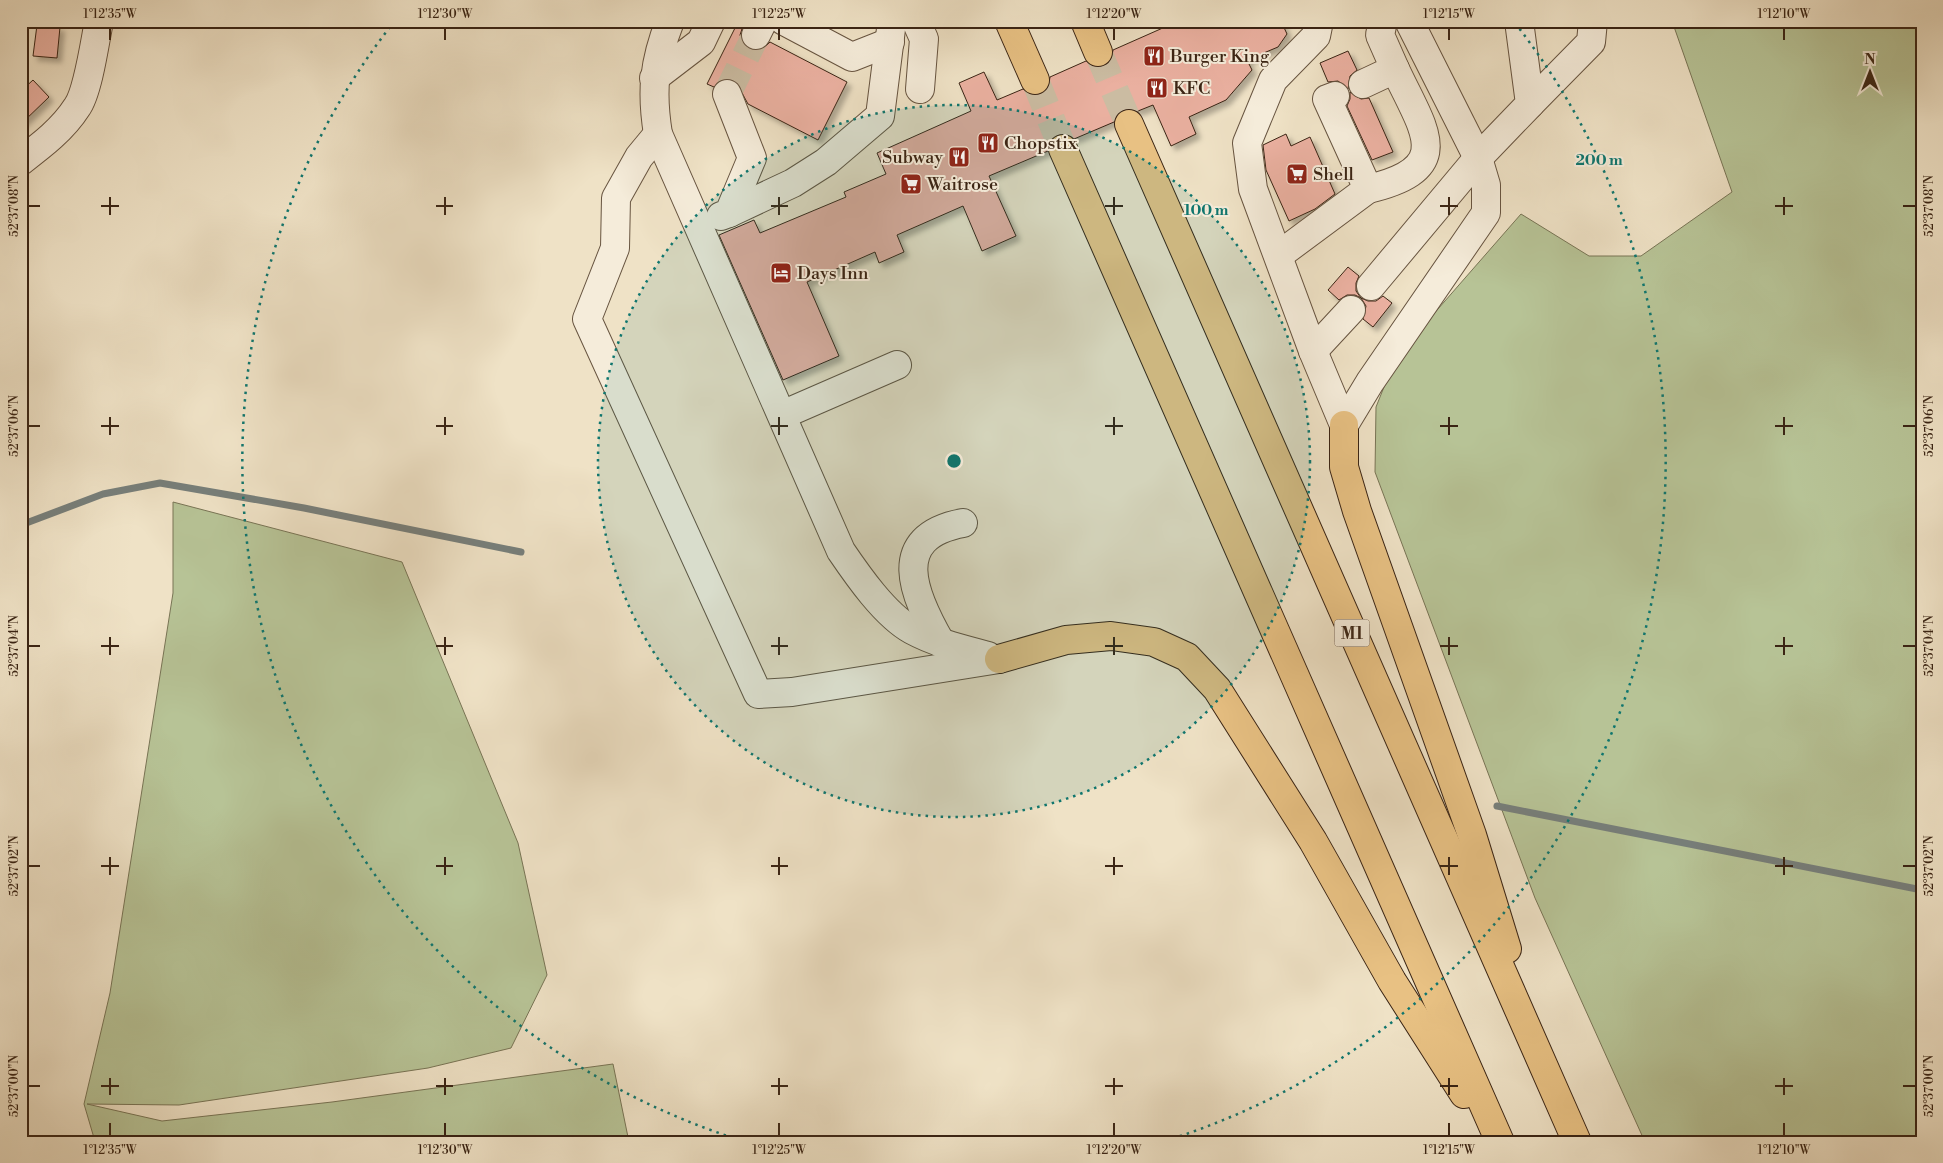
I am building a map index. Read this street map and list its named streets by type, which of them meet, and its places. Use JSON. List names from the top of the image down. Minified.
{"streets":{"highway":["M1"]},"places":{"restaurant":["Burger King","KFC","Chopstix","Subway"],"supermarket":["Shell","Waitrose"],"hotel":["Days Inn"]},"north":"top","coordinates":["1°12'35\"W","1°12'30\"W","1°12'25\"W","1°12'20\"W","1°12'15\"W","1°12'10\"W","52°37'08\"N","52°37'06\"N","52°37'04\"N","52°37'02\"N","52°37'00\"N"],"rings":["200 m","100 m"]}
